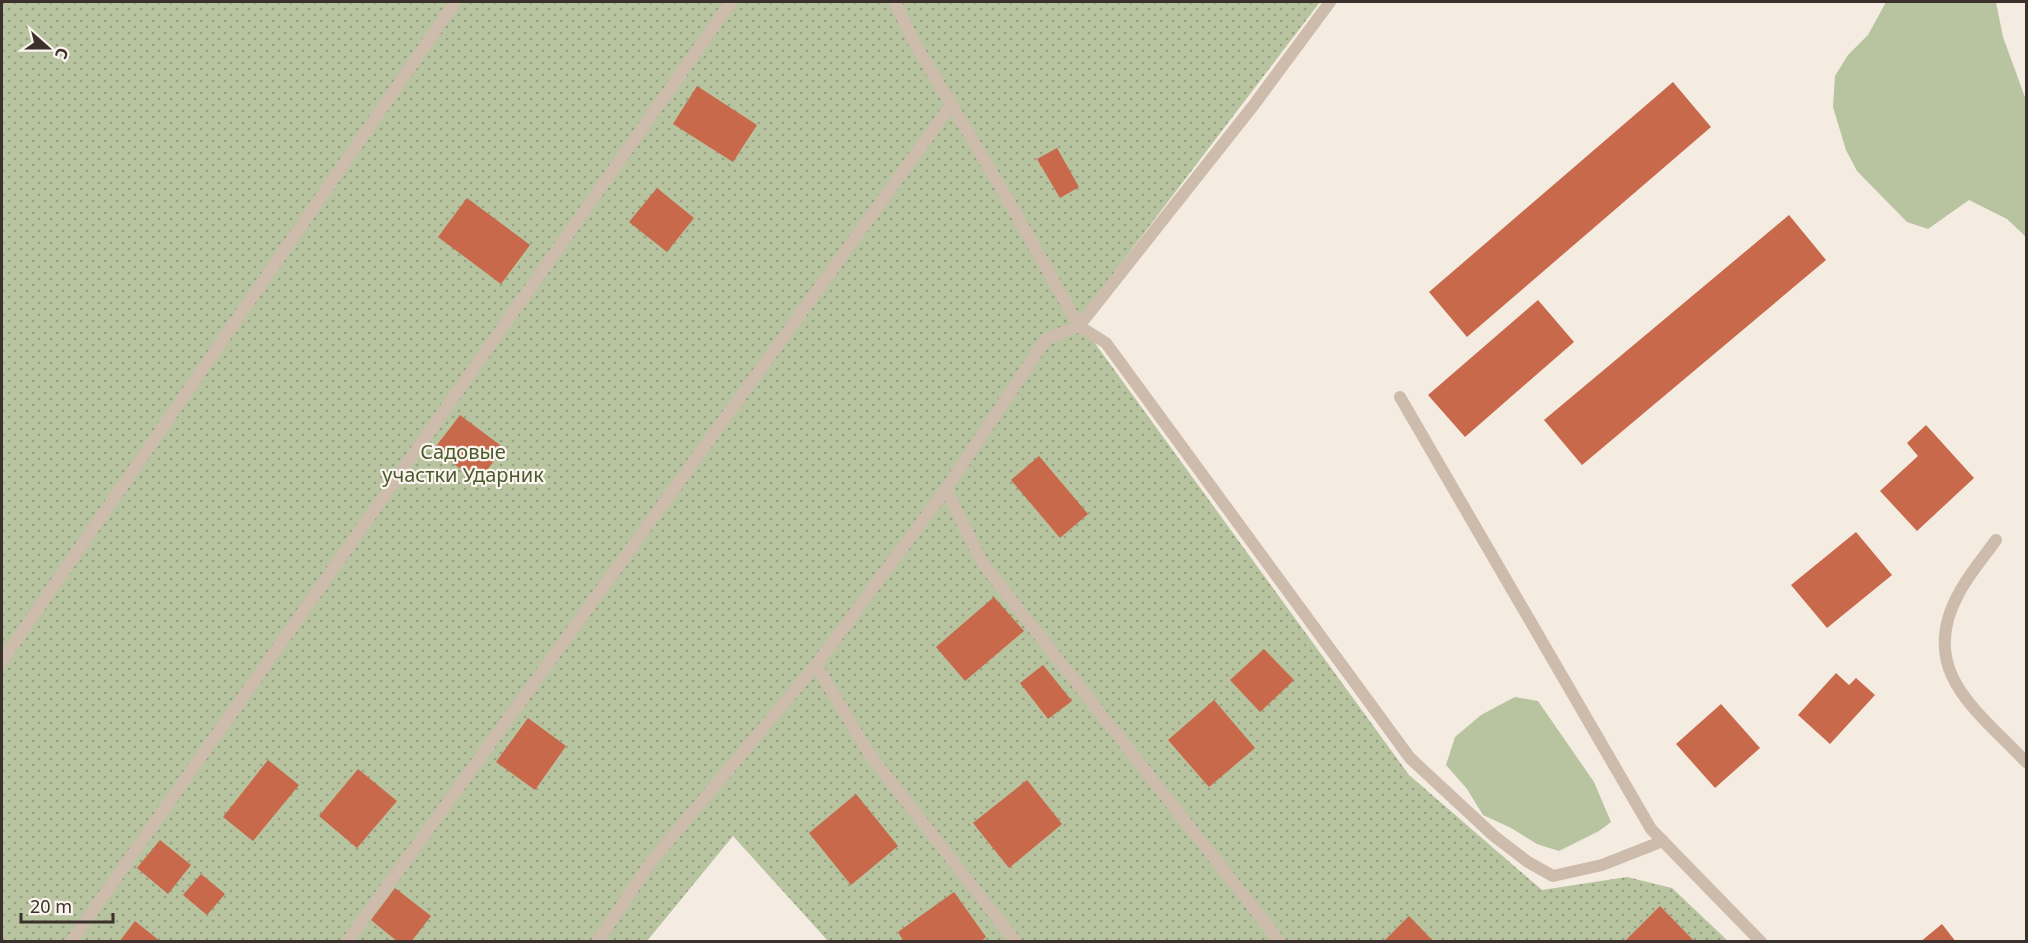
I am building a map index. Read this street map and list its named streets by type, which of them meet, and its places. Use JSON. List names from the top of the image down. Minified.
{"parks":["Садовые участки Ударник"],"scale_bar":"20 m","north":"right"}
